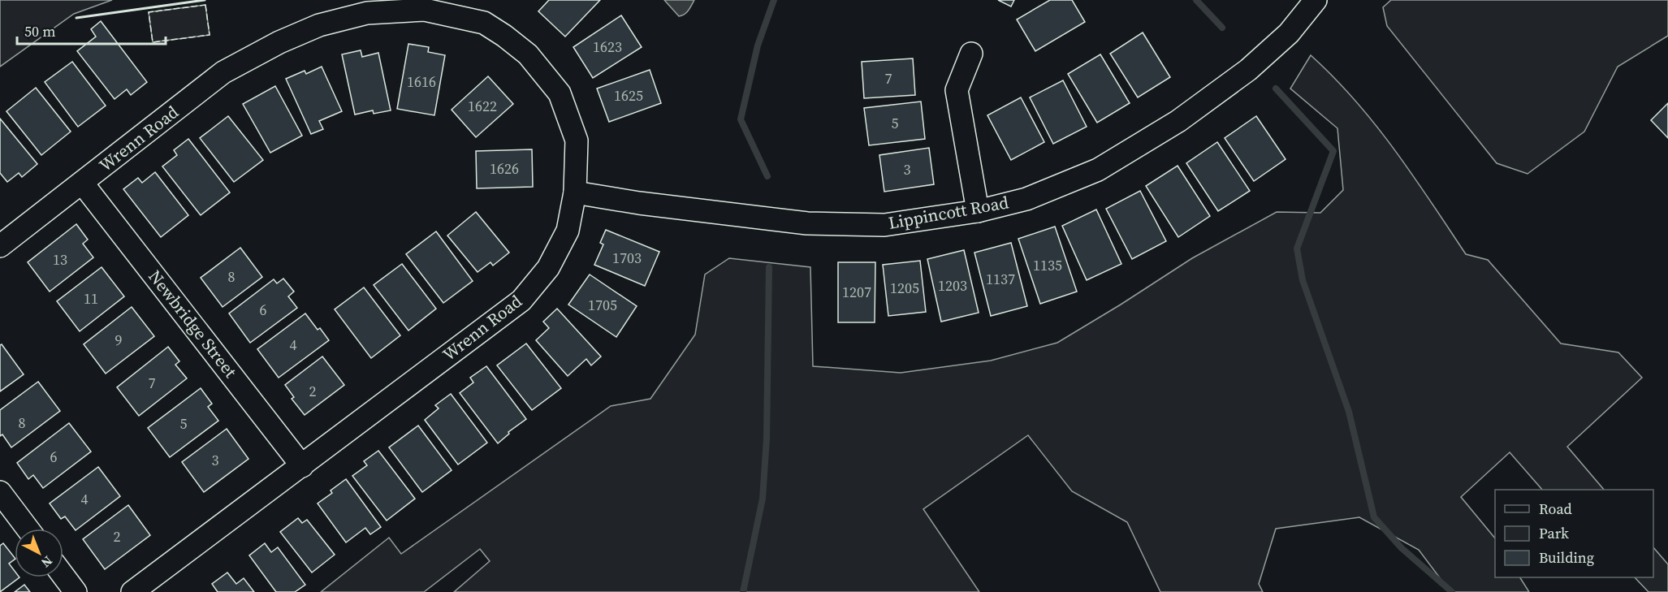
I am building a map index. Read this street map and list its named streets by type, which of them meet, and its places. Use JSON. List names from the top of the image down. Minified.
{"streets":{"street":["Wrenn Road","Lippincott Road","Newbridge Street"]},"crossings":[["Wrenn Road","Lippincott Road"],["Wrenn Road","Newbridge Street"]],"house_numbers":["1623","7","1616","1625","1622","5","1626","3","1703","13","1135","8","1137","1203","1205","1207","11","1705","6","9","4","7","2","8","5","6","3","4","2"],"legend":["Road","Park","Building"],"scale_bar":"50 m","north":"bottom right"}
